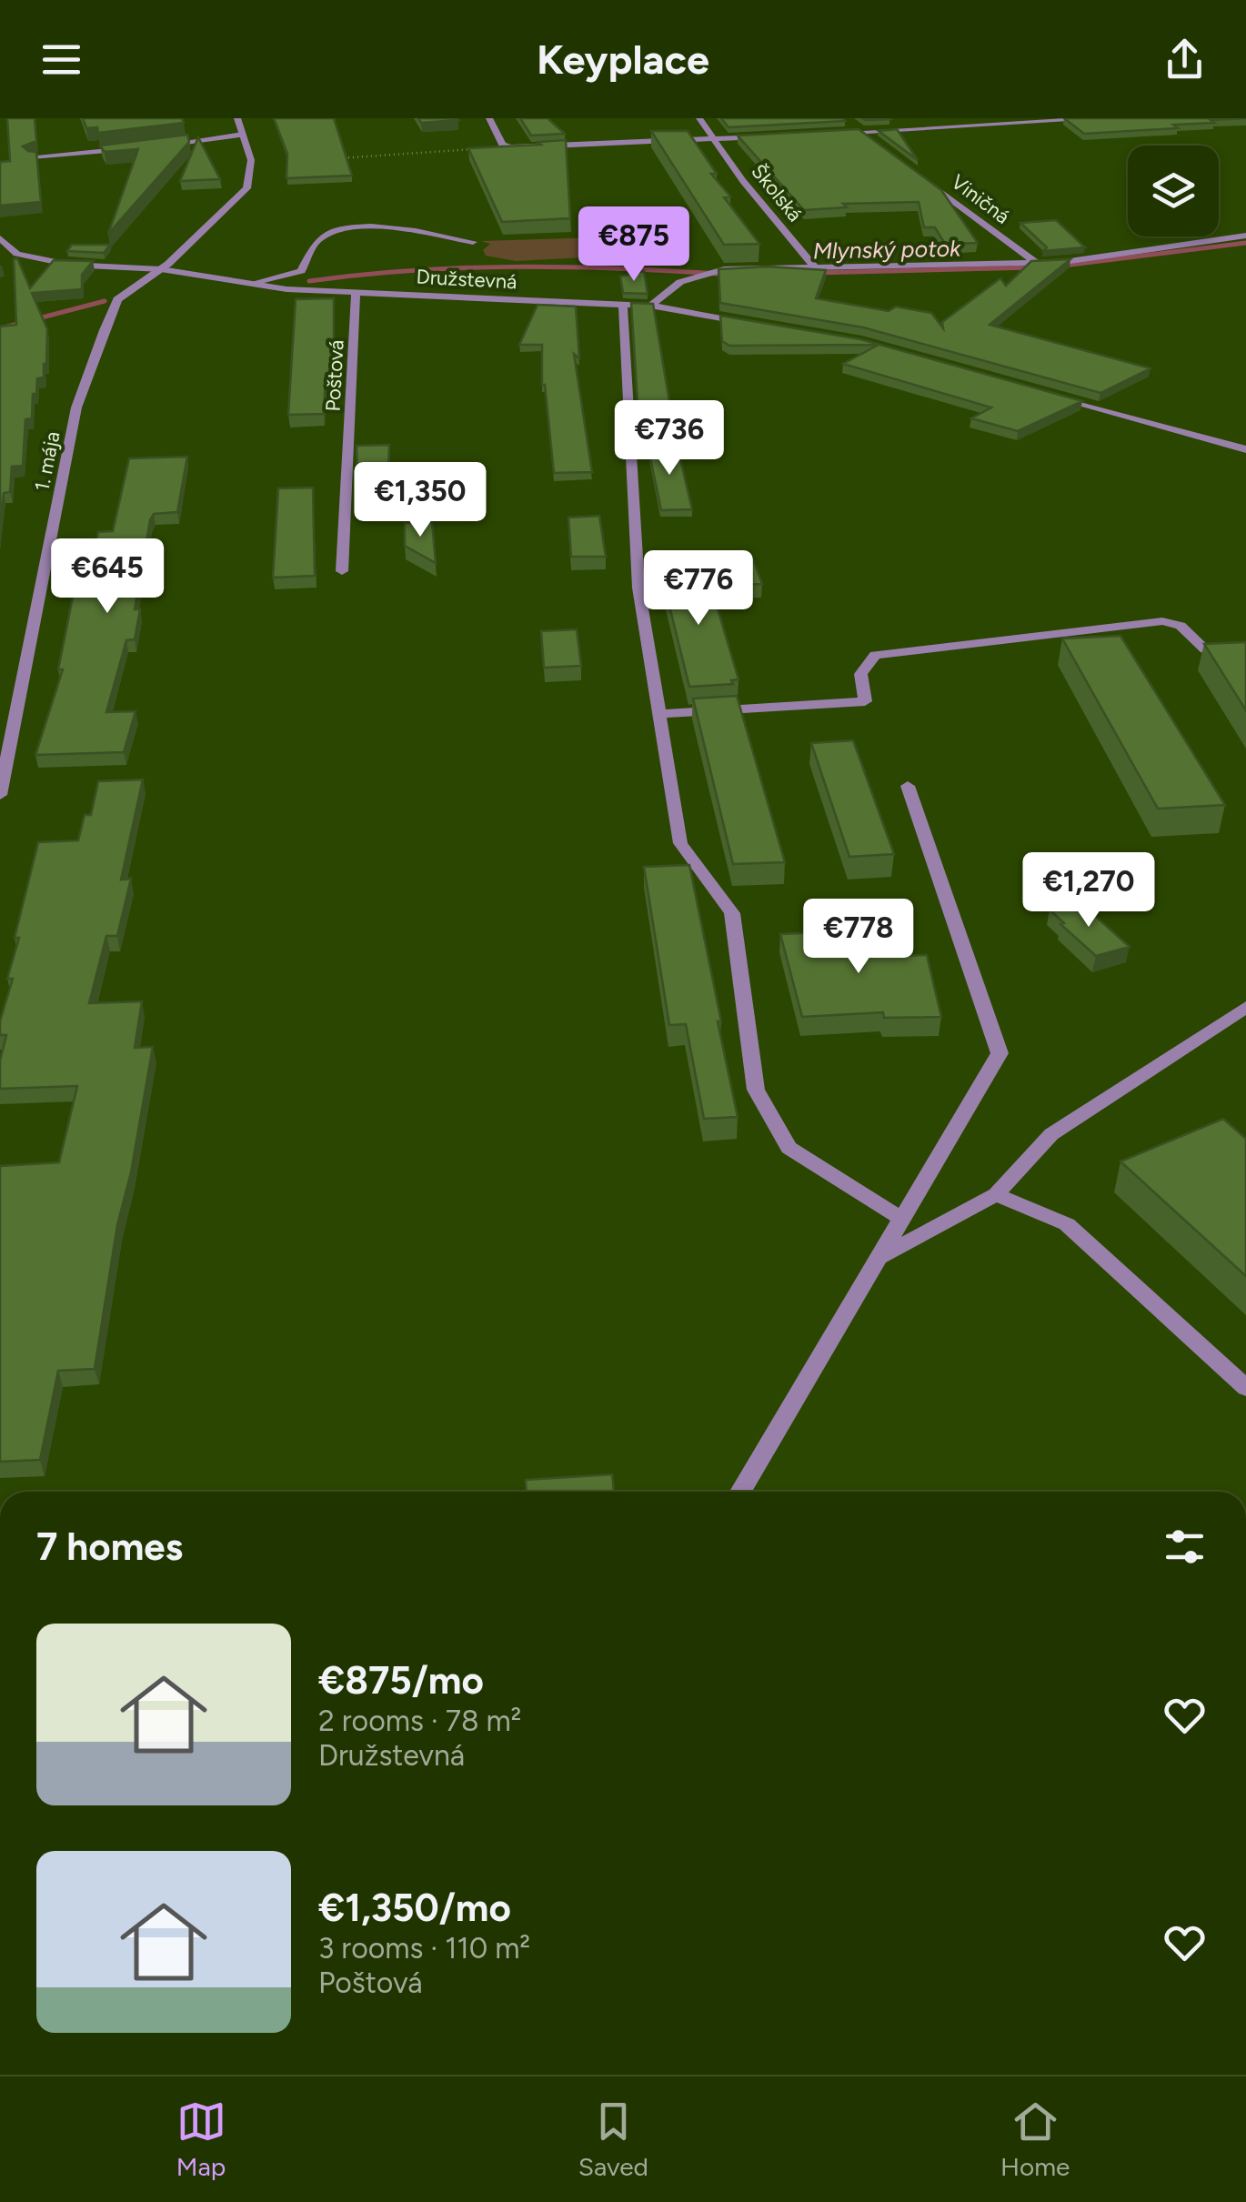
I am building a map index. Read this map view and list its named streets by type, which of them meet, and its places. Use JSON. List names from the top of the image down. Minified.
{"streets":{"street":["Školská","Viničná","Družstevná","Poštová","1. mája"]},"crossings":[["Družstevná","Poštová"],["Družstevná","1. mája"]],"water":["Mlynský potok"],"page":{"header":"Keyplace","price":["€875","€736","€1,350","€645","€776","€1,270","€778"],"heading":"7 homes","list":[{"name":"€875/mo","note":"2 rooms · 78 m² · Družstevná"},{"name":"€1,350/mo","note":"3 rooms · 110 m² · Poštová"}],"tabs":["Map","Saved","Home"]}}
